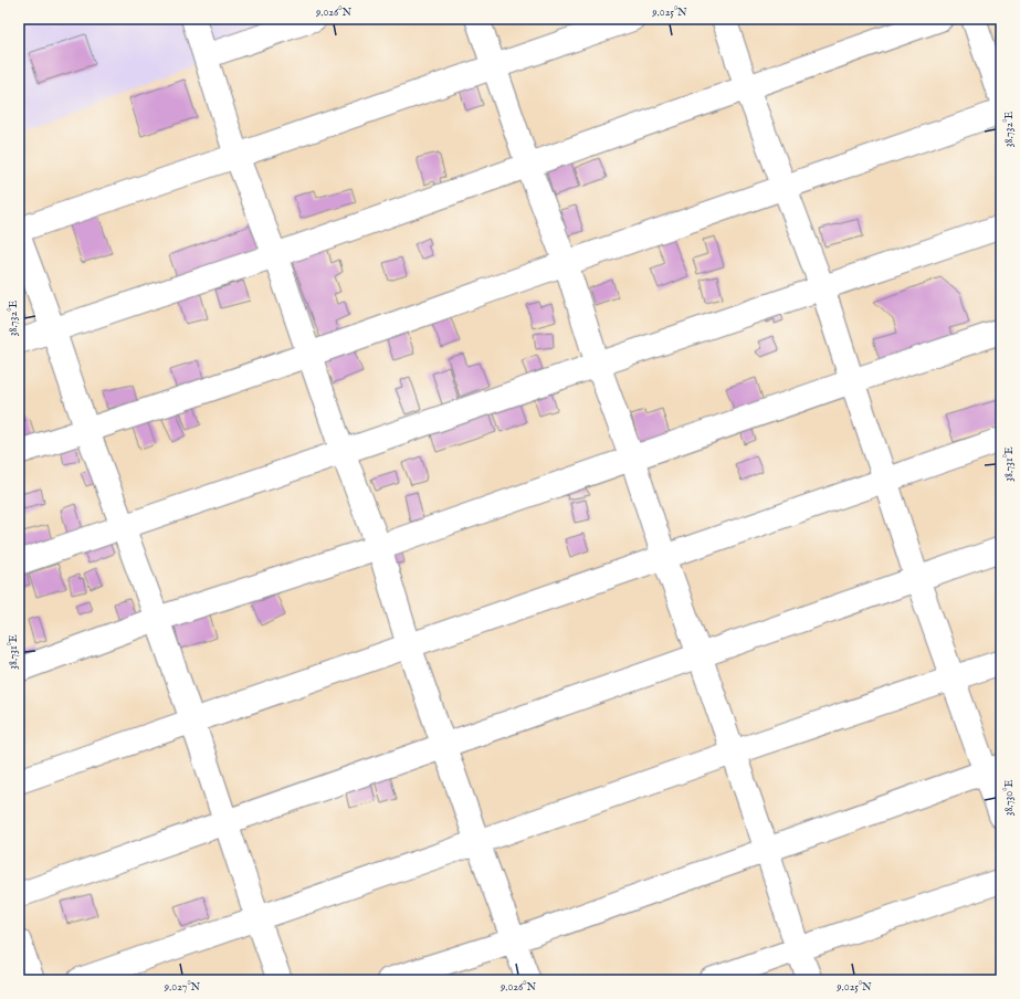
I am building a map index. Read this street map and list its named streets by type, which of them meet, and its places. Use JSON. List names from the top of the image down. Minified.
{"coordinates":["9.026°N","9.025°N","38.732°E","38.731°E","38.730°E","9.027°N"]}
